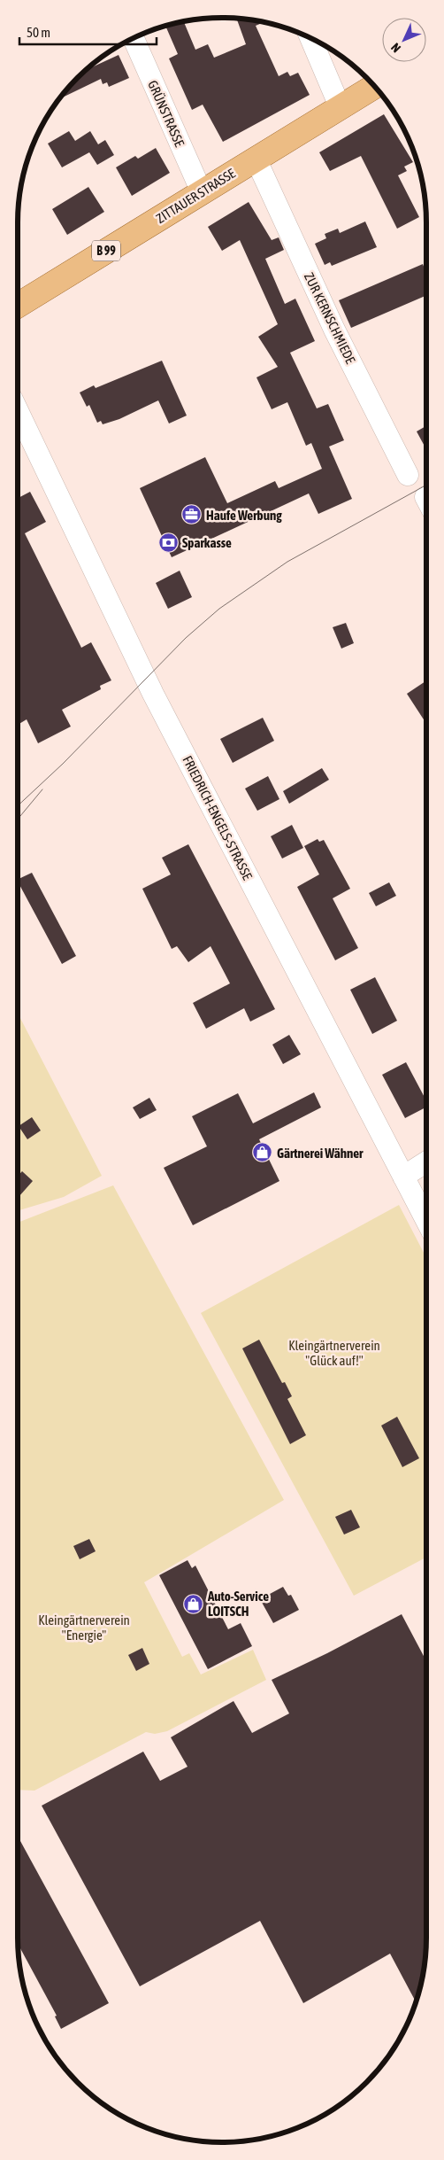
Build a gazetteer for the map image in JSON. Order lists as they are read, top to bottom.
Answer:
{
  "streets": {
    "main road": ["ZITTAUER STRASSE", "B 99"],
    "street": ["GRÜNSTRASSE", "ZUR KERNSCHMIEDE", "FRIEDRICH-ENGELS-STRASSE"]
  },
  "crossings": [
    ["GRÜNSTRASSE", "ZITTAUER STRASSE"],
    ["ZITTAUER STRASSE", "ZUR KERNSCHMIEDE"]
  ],
  "parks": ["Kleingärtnerverein \"Glück auf!\"", "Kleingärtnerverein \"Energie\""],
  "places": {
    "office": ["Haufe Werbung"],
    "bank": ["Sparkasse"],
    "shop": ["Gärtnerei Wähner", "Auto-Service LOITSCH"]
  },
  "scale_bar": "50 m",
  "north": "bottom left"
}
